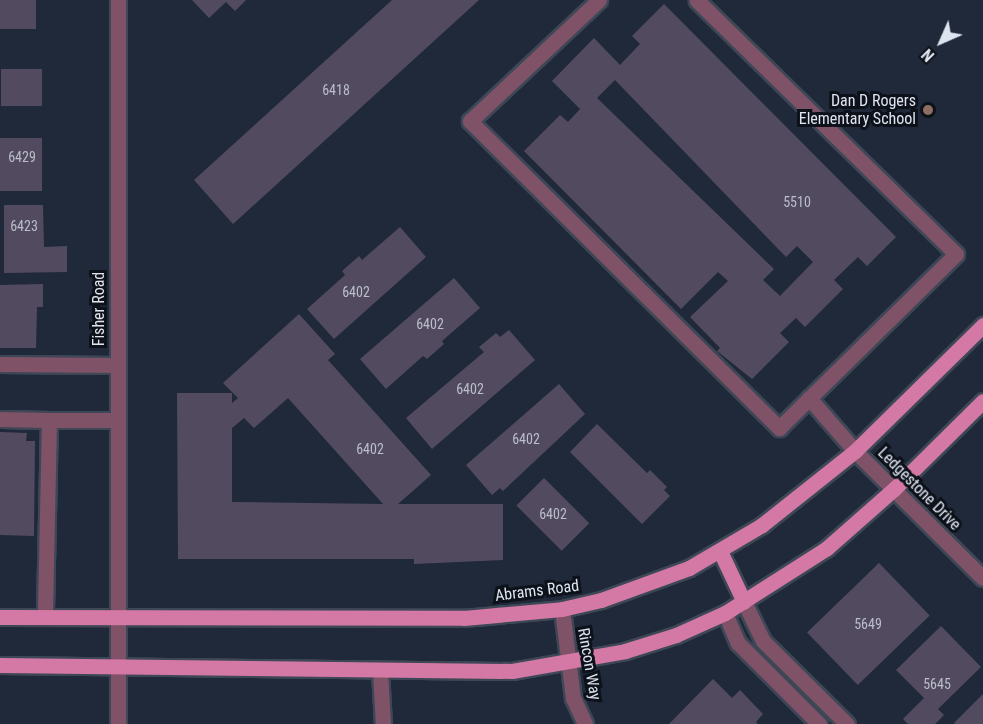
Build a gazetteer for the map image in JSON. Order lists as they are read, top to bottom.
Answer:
{
  "streets": {
    "main road": ["Abrams Road"],
    "street": ["Fisher Road", "Ledgestone Drive", "Rincon Way"]
  },
  "crossings": [
    ["Fisher Road", "Abrams Road"],
    ["Ledgestone Drive", "Abrams Road"],
    ["Abrams Road", "Rincon Way"]
  ],
  "places": ["Dan D Rogers Elementary School"],
  "house_numbers": [
    "6418",
    "6429",
    "5510",
    "6423",
    "6402",
    "6402",
    "6402",
    "6402",
    "6402",
    "6402",
    "5649",
    "5645"
  ],
  "north": "bottom left"
}
